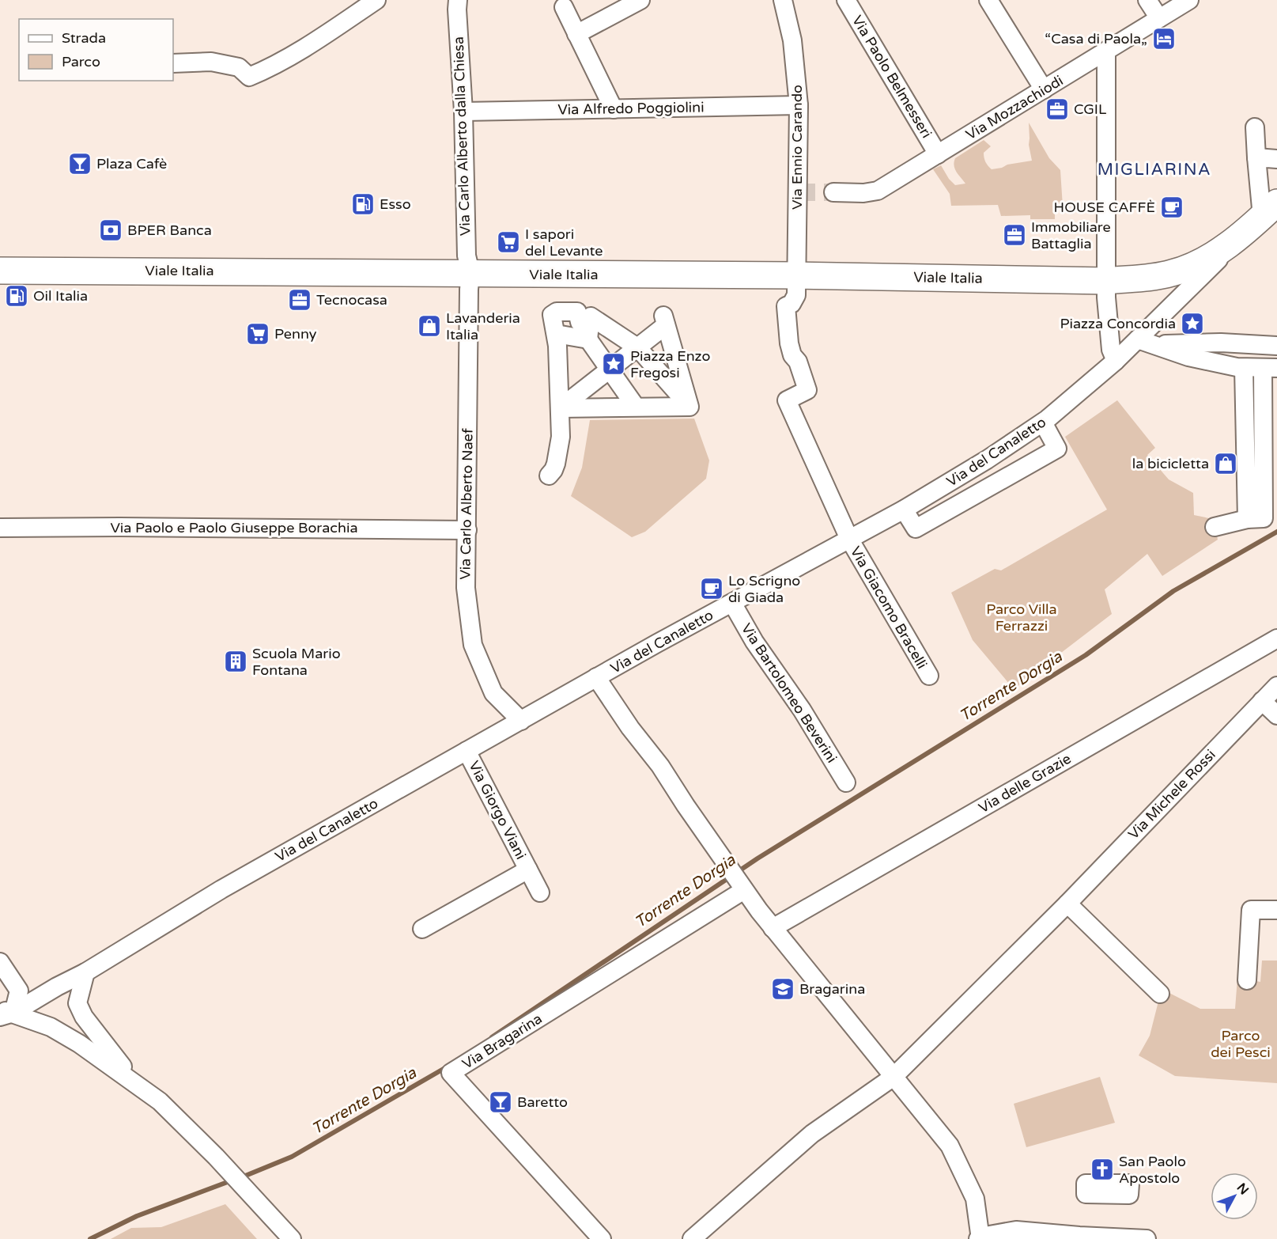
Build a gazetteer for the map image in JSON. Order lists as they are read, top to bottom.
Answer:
{
  "streets": {
    "main road": ["Viale Italia"],
    "street": [
      "Via Paolo Belmesseri",
      "Via Mozzachiodi",
      "Via Alfredo Poggiolini",
      "Via Carlo Alberto dalla Chiesa",
      "Via Ennio Carando",
      "Via del Canaletto",
      "Via Carlo Alberto Naef",
      "Via Paolo e Paolo Giuseppe Borachia",
      "Via Giacomo Bracelli",
      "Via Bartolomeo Beverini",
      "Via delle Grazie",
      "Via Michele Rossi",
      "Via Giorgo Viani",
      "Via Bragarina"
    ]
  },
  "crossings": [
    ["Via Paolo Belmesseri", "Via Mozzachiodi"],
    ["Via Alfredo Poggiolini", "Via Carlo Alberto dalla Chiesa"],
    ["Via Alfredo Poggiolini", "Via Ennio Carando"],
    ["Via Carlo Alberto dalla Chiesa", "Viale Italia"],
    ["Via Carlo Alberto dalla Chiesa", "Via Carlo Alberto Naef"],
    ["Via Ennio Carando", "Viale Italia"],
    ["Via Ennio Carando", "Via Giacomo Bracelli"],
    ["Viale Italia", "Via del Canaletto"],
    ["Viale Italia", "Via Carlo Alberto Naef"],
    ["Viale Italia", "Via Giacomo Bracelli"],
    ["Via del Canaletto", "Via Carlo Alberto Naef"],
    ["Via del Canaletto", "Via Giacomo Bracelli"],
    ["Via del Canaletto", "Via Bartolomeo Beverini"],
    ["Via del Canaletto", "Via Giorgo Viani"],
    ["Via Carlo Alberto Naef", "Via Paolo e Paolo Giuseppe Borachia"]
  ],
  "districts": ["MIGLIARINA"],
  "water": ["Torrente Dorgia"],
  "parks": ["Parco Villa Ferrazzi", "Parco dei Pesci"],
  "places": {
    "hotel": ["“Casa di Paola„"],
    "office": ["CGIL", "Immobiliare Battaglia", "Tecnocasa"],
    "bar": ["Plaza Cafè", "Baretto"],
    "fuel station": ["Esso", "Oil Italia"],
    "cafe": ["HOUSE CAFFÈ", "Lo Scrigno di Giada"],
    "bank": ["BPER Banca"],
    "supermarket": ["I sapori del Levante", "Penny"],
    "place": ["Piazza Concordia", "Piazza Enzo Fregosi"],
    "shop": ["Lavanderia Italia", "la bicicletta"],
    "building": ["Scuola Mario Fontana"],
    "school or university": ["Bragarina"],
    "church": ["San Paolo Apostolo"]
  },
  "legend": ["Strada", "Parco"],
  "north": "top right"
}
